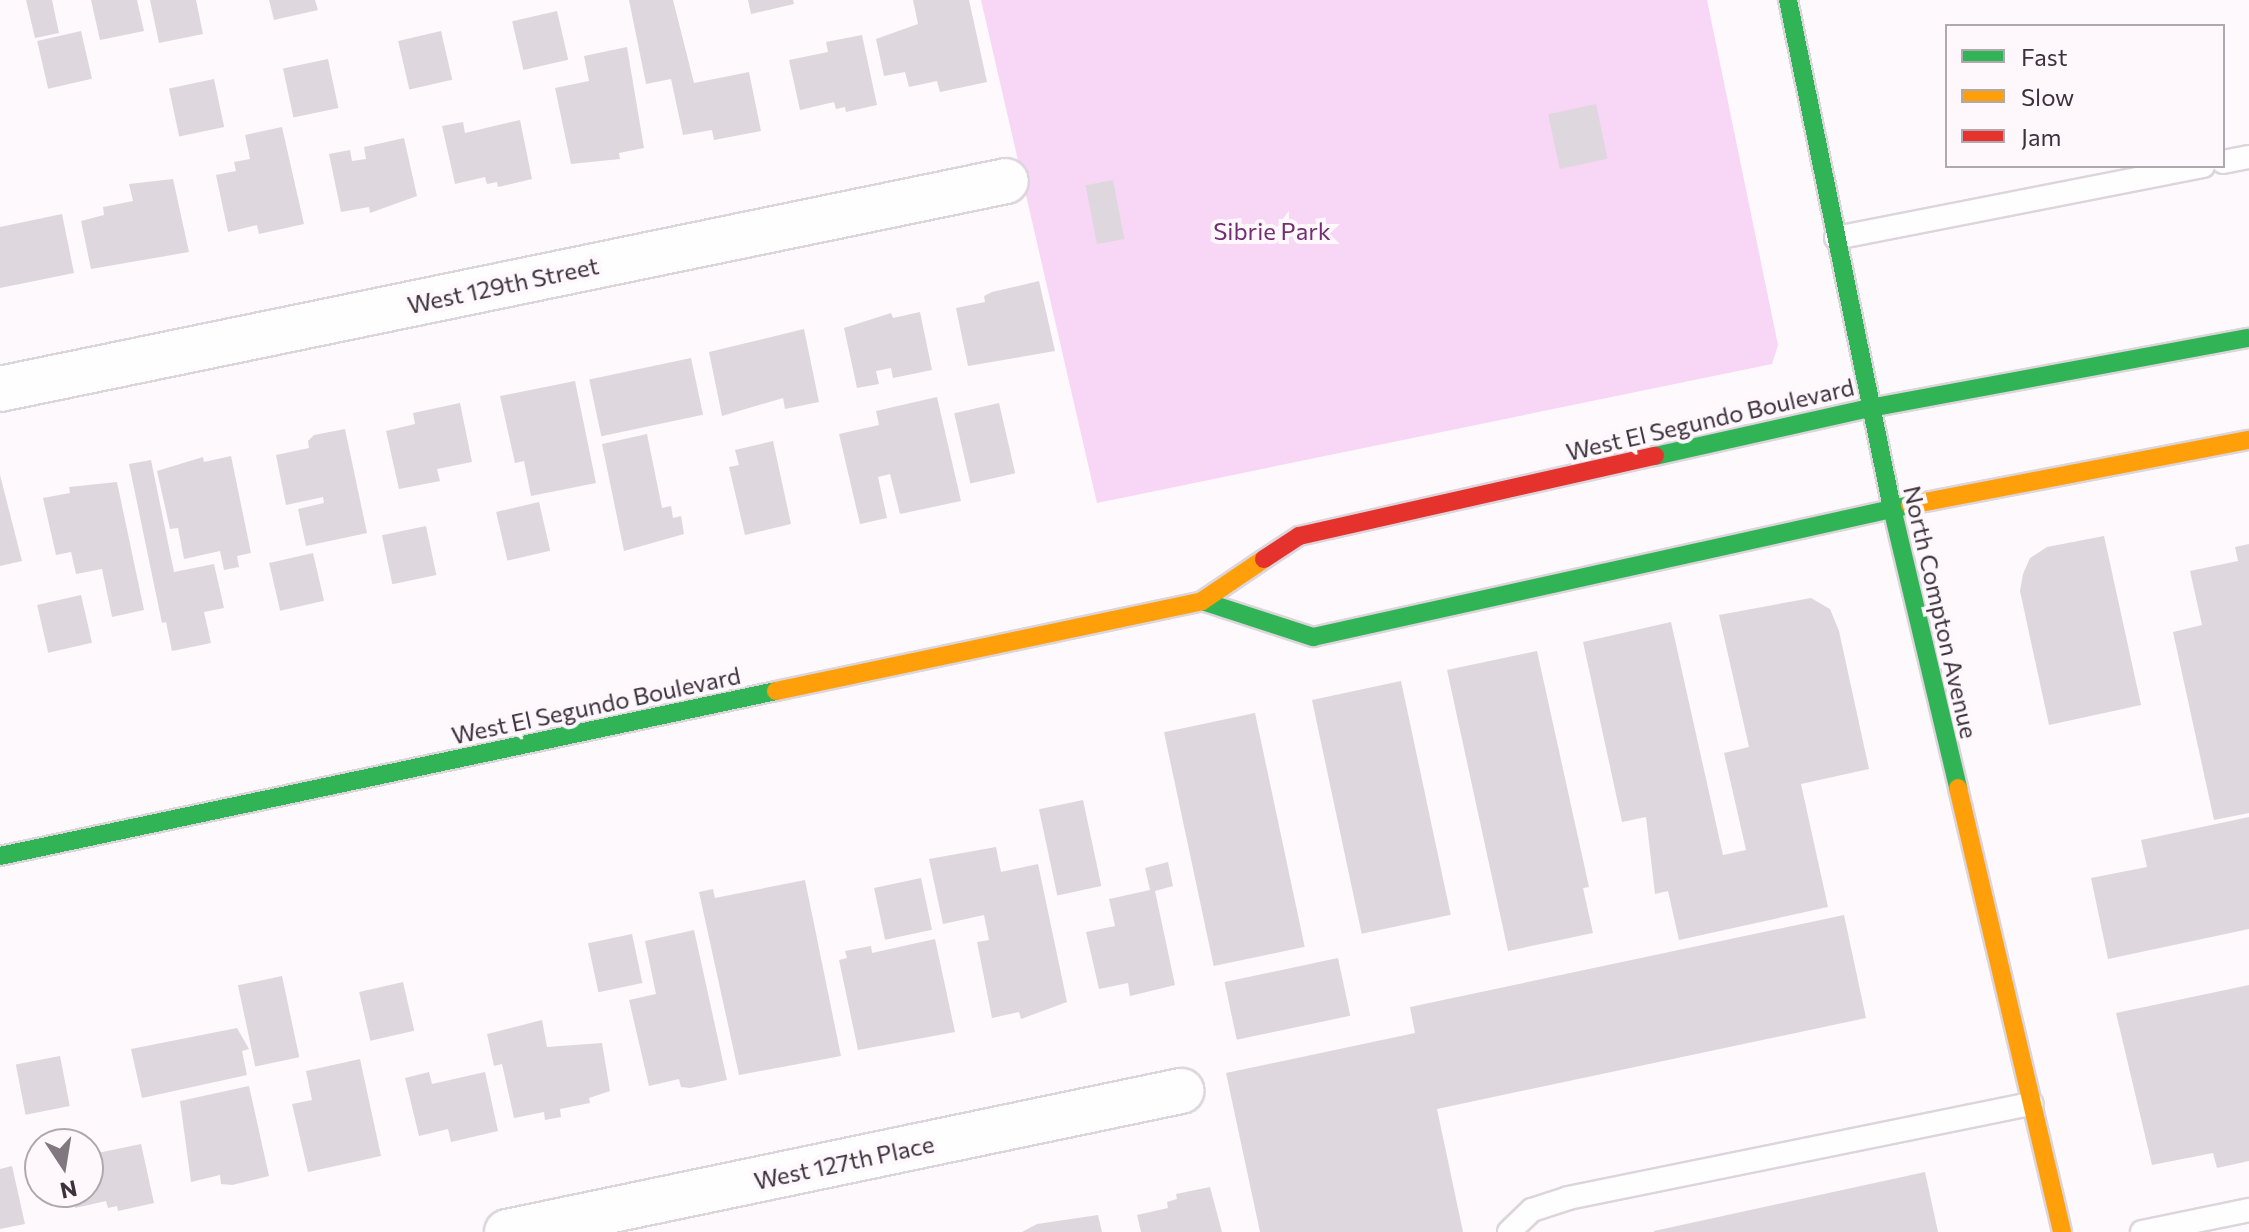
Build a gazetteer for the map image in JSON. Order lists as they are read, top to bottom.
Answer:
{
  "streets": {
    "main road": ["West El Segundo Boulevard", "North Compton Avenue"],
    "street": ["West 129th Street", "West 127th Place"]
  },
  "crossings": [
    ["West El Segundo Boulevard", "North Compton Avenue"]
  ],
  "parks": ["Sibrie Park"],
  "legend": ["Fast", "Slow", "Jam"],
  "north": "bottom"
}
